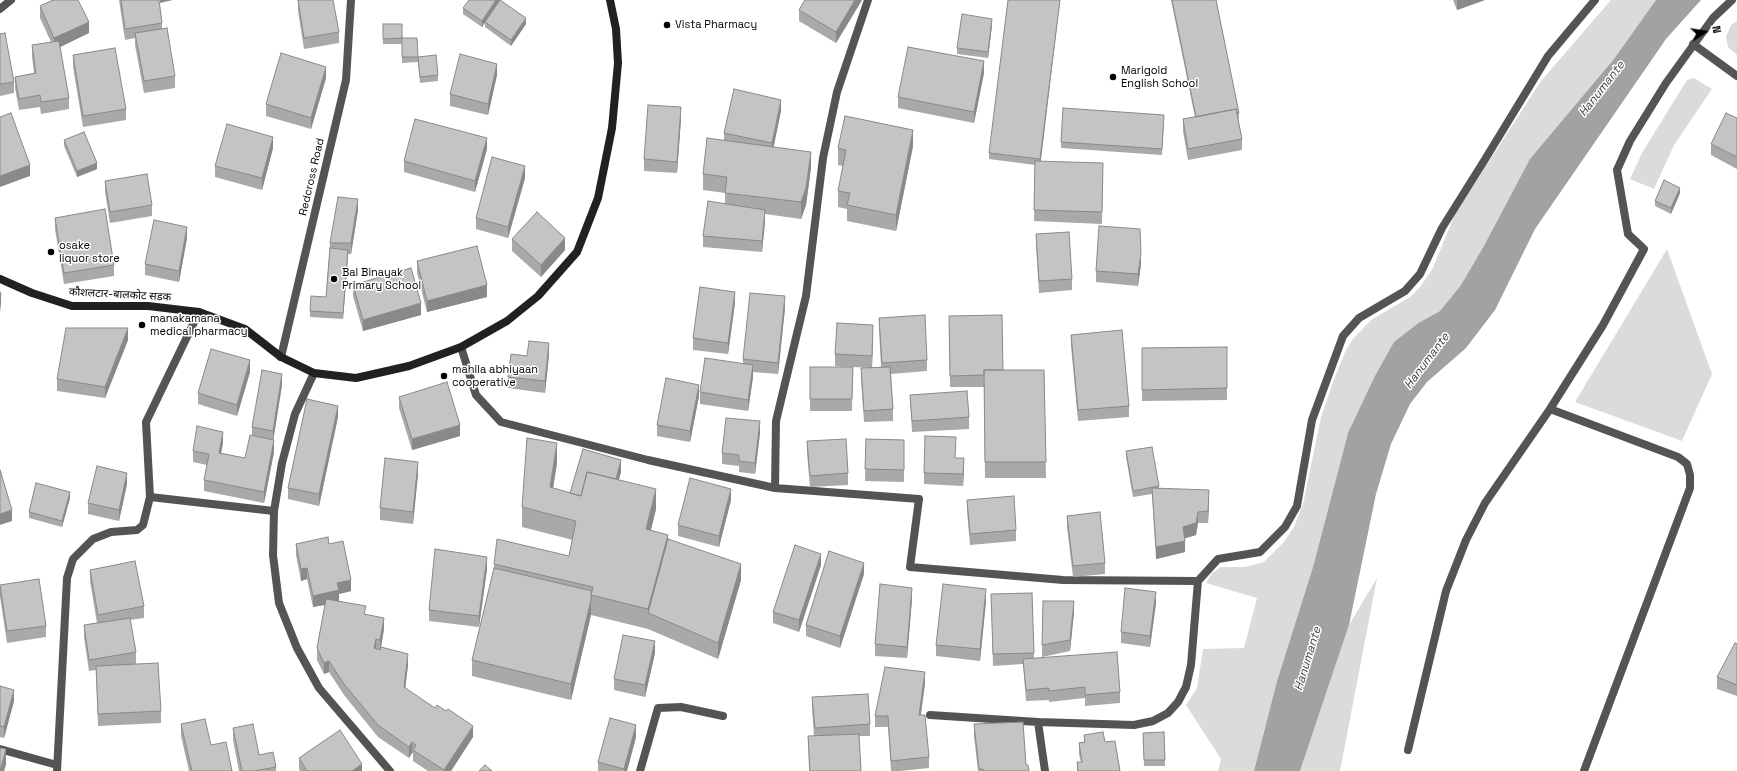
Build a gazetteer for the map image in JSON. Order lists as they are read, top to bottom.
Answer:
{
  "streets": {
    "main road": ["कौशलटार-बालकोट सडक"],
    "street": ["Redcross Road"]
  },
  "crossings": [
    ["Redcross Road", "कौशलटार-बालकोट सडक"]
  ],
  "water": ["Hanumante"],
  "places": [
    "Vista Pharmacy",
    "Marigold English School",
    "osake liquor store",
    "Bal Binayak Primary School",
    "manakamana medical pharmacy",
    "mahila abhiyaan cooperative"
  ],
  "north": "right"
}
